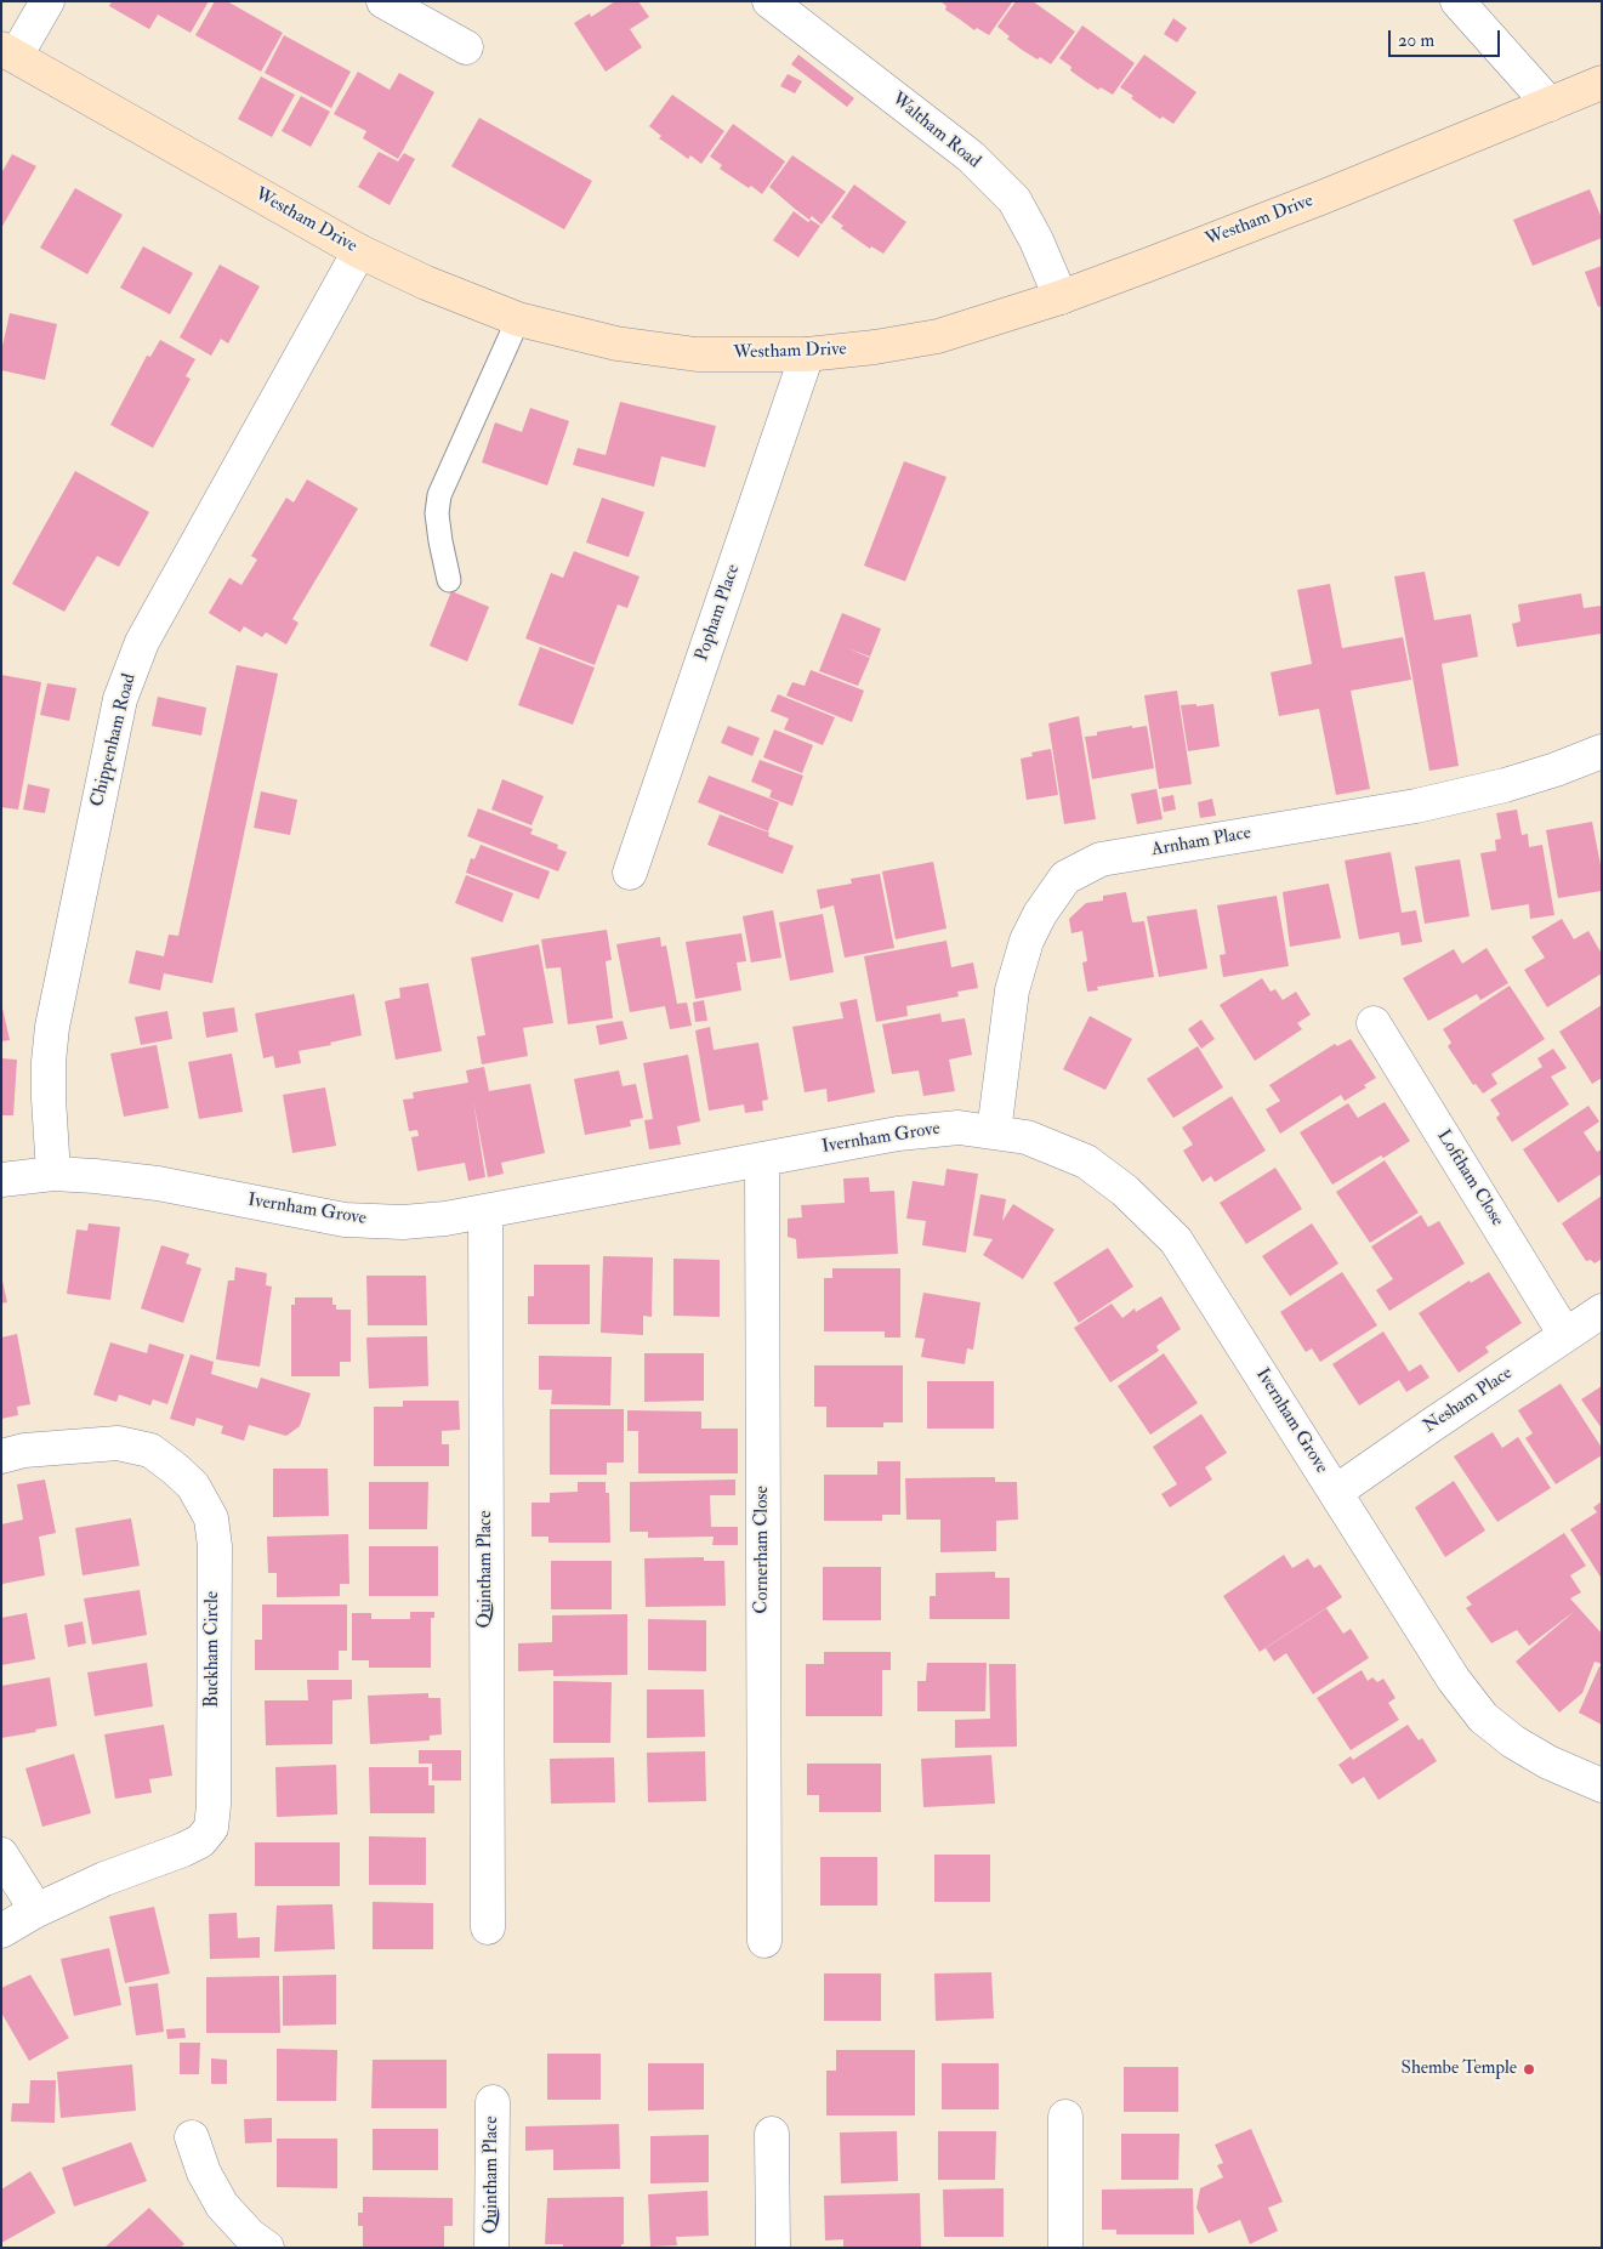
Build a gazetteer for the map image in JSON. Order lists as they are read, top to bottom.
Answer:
{
  "streets": {
    "street": [
      "Waltham Road",
      "Westham Drive",
      "Popham Place",
      "Chippenham Road",
      "Arnham Place",
      "Ivernham Grove",
      "Loftham Close",
      "Nesham Place",
      "Cornerham Close",
      "Quintham Place",
      "Buckham Circle"
    ]
  },
  "crossings": [
    ["Waltham Road", "Westham Drive"],
    ["Westham Drive", "Popham Place"],
    ["Westham Drive", "Chippenham Road"],
    ["Chippenham Road", "Ivernham Grove"],
    ["Arnham Place", "Ivernham Grove"],
    ["Ivernham Grove", "Nesham Place"],
    ["Ivernham Grove", "Cornerham Close"],
    ["Ivernham Grove", "Quintham Place"],
    ["Loftham Close", "Nesham Place"]
  ],
  "places": ["Shembe Temple"],
  "scale_bar": "20 m"
}
